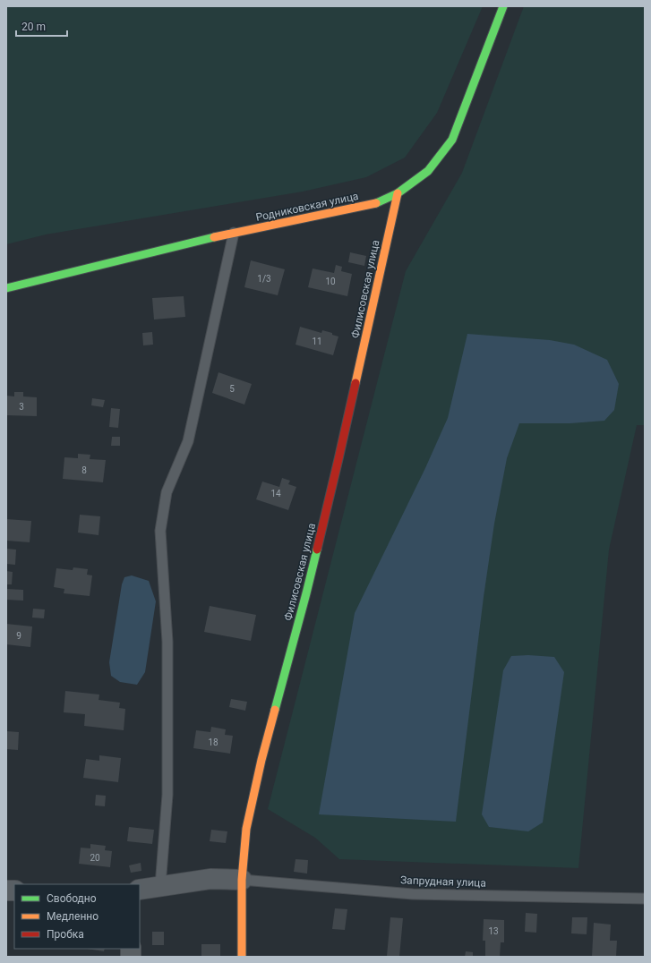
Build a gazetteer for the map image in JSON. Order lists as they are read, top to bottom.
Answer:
{
  "streets": {
    "street": ["Родниковская улица", "Филисовская улица"],
    "lane": ["Запрудная улица"]
  },
  "crossings": [
    ["Родниковская улица", "Филисовская улица"],
    ["Филисовская улица", "Запрудная улица"]
  ],
  "house_numbers": [
    "1/3",
    "10",
    "11",
    "5",
    "3",
    "8",
    "14",
    "9",
    "18",
    "20",
    "13"
  ],
  "legend": ["Свободно", "Медленно", "Пробка"],
  "scale_bar": "20 m"
}
